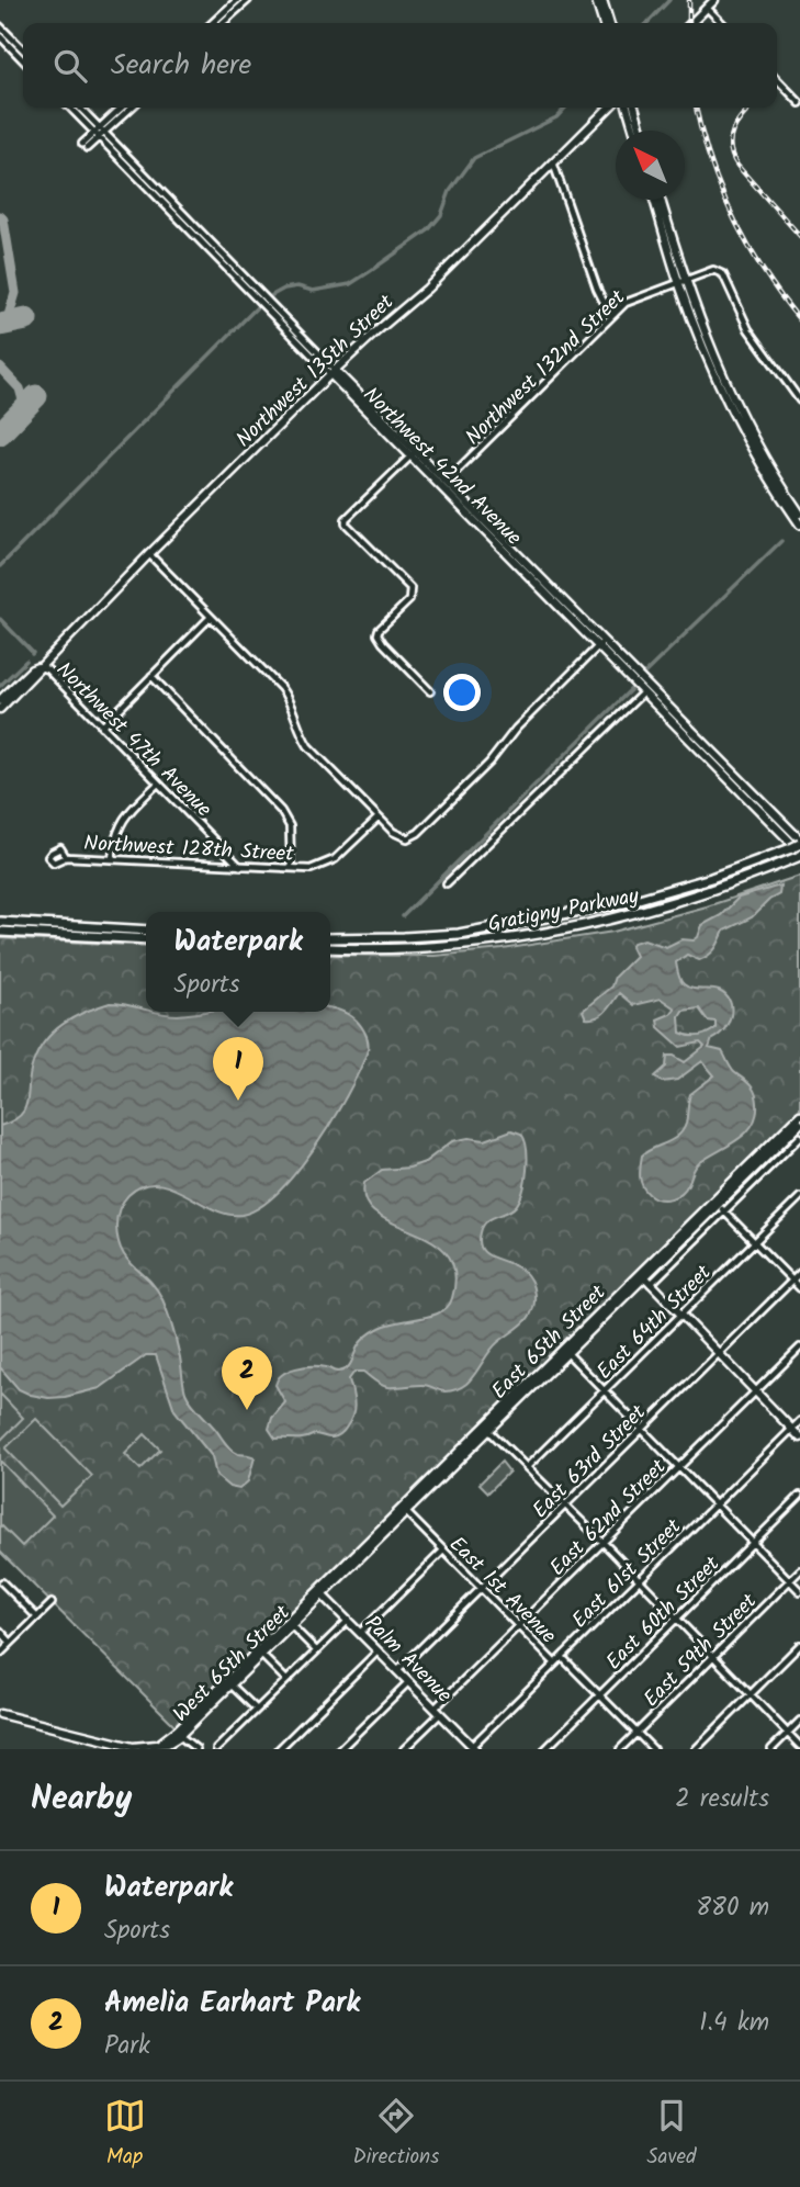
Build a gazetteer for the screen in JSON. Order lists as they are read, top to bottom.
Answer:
{
  "streets": {
    "highway": ["Gratigny Parkway"],
    "main road": [
      "Northwest 135th Street",
      "Northwest 42nd Avenue",
      "East 65th Street",
      "Palm Avenue",
      "West 65th Street"
    ],
    "street": [
      "Northwest 132nd Street",
      "Northwest 47th Avenue",
      "Northwest 128th Street",
      "East 64th Street",
      "East 63rd Street",
      "East 62nd Street",
      "East 61st Street",
      "East 1st Avenue",
      "East 60th Street",
      "East 59th Street"
    ]
  },
  "crossings": [
    ["Northwest 132nd Street", "Northwest 42nd Avenue"],
    ["Northwest 135th Street", "Northwest 42nd Avenue"],
    ["Northwest 135th Street", "Northwest 47th Avenue"],
    ["Northwest 42nd Avenue", "Gratigny Parkway"],
    ["Northwest 47th Avenue", "Northwest 128th Street"],
    ["East 65th Street", "East 1st Avenue"],
    ["East 65th Street", "Palm Avenue"],
    ["East 65th Street", "West 65th Street"],
    ["East 63rd Street", "East 1st Avenue"],
    ["East 63rd Street", "Palm Avenue"],
    ["East 62nd Street", "East 1st Avenue"],
    ["East 62nd Street", "Palm Avenue"],
    ["East 61st Street", "East 1st Avenue"],
    ["East 61st Street", "Palm Avenue"],
    ["East 1st Avenue", "East 60th Street"],
    ["East 1st Avenue", "East 59th Street"],
    ["Palm Avenue", "West 65th Street"]
  ],
  "north": "top left",
  "page": {
    "search": "Search here",
    "popup": ["Waterpark", "Sports"],
    "pins": ["1", "2"],
    "heading": ["Nearby", "2 results"],
    "list": [
      {
        "mark": "1",
        "name": "Waterpark",
        "note": "Sports",
        "value": "880 m"
      },
      {
        "mark": "2",
        "name": "Amelia Earhart Park",
        "note": "Park",
        "value": "1.4 km"
      }
    ],
    "nav": ["Map", "Directions", "Saved"]
  }
}
